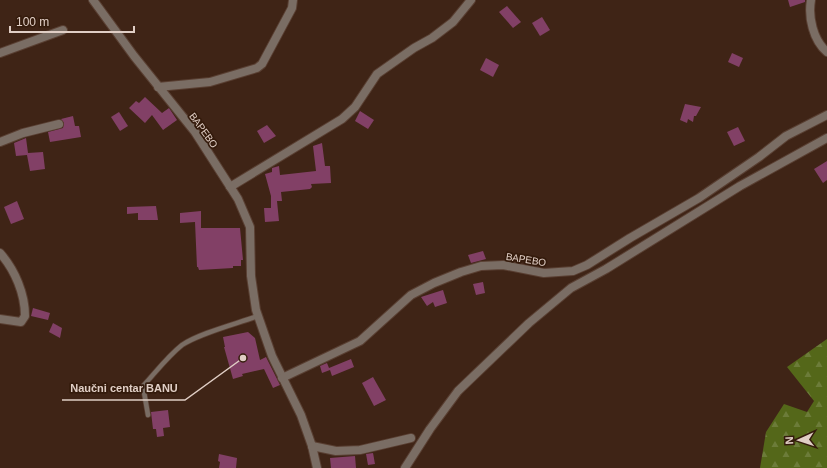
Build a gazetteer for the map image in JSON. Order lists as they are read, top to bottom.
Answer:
{
  "streets": {
    "street": ["ВАРЕВО"]
  },
  "places": ["Naučni centar BANU"],
  "scale_bar": "100 m",
  "north": "left"
}
